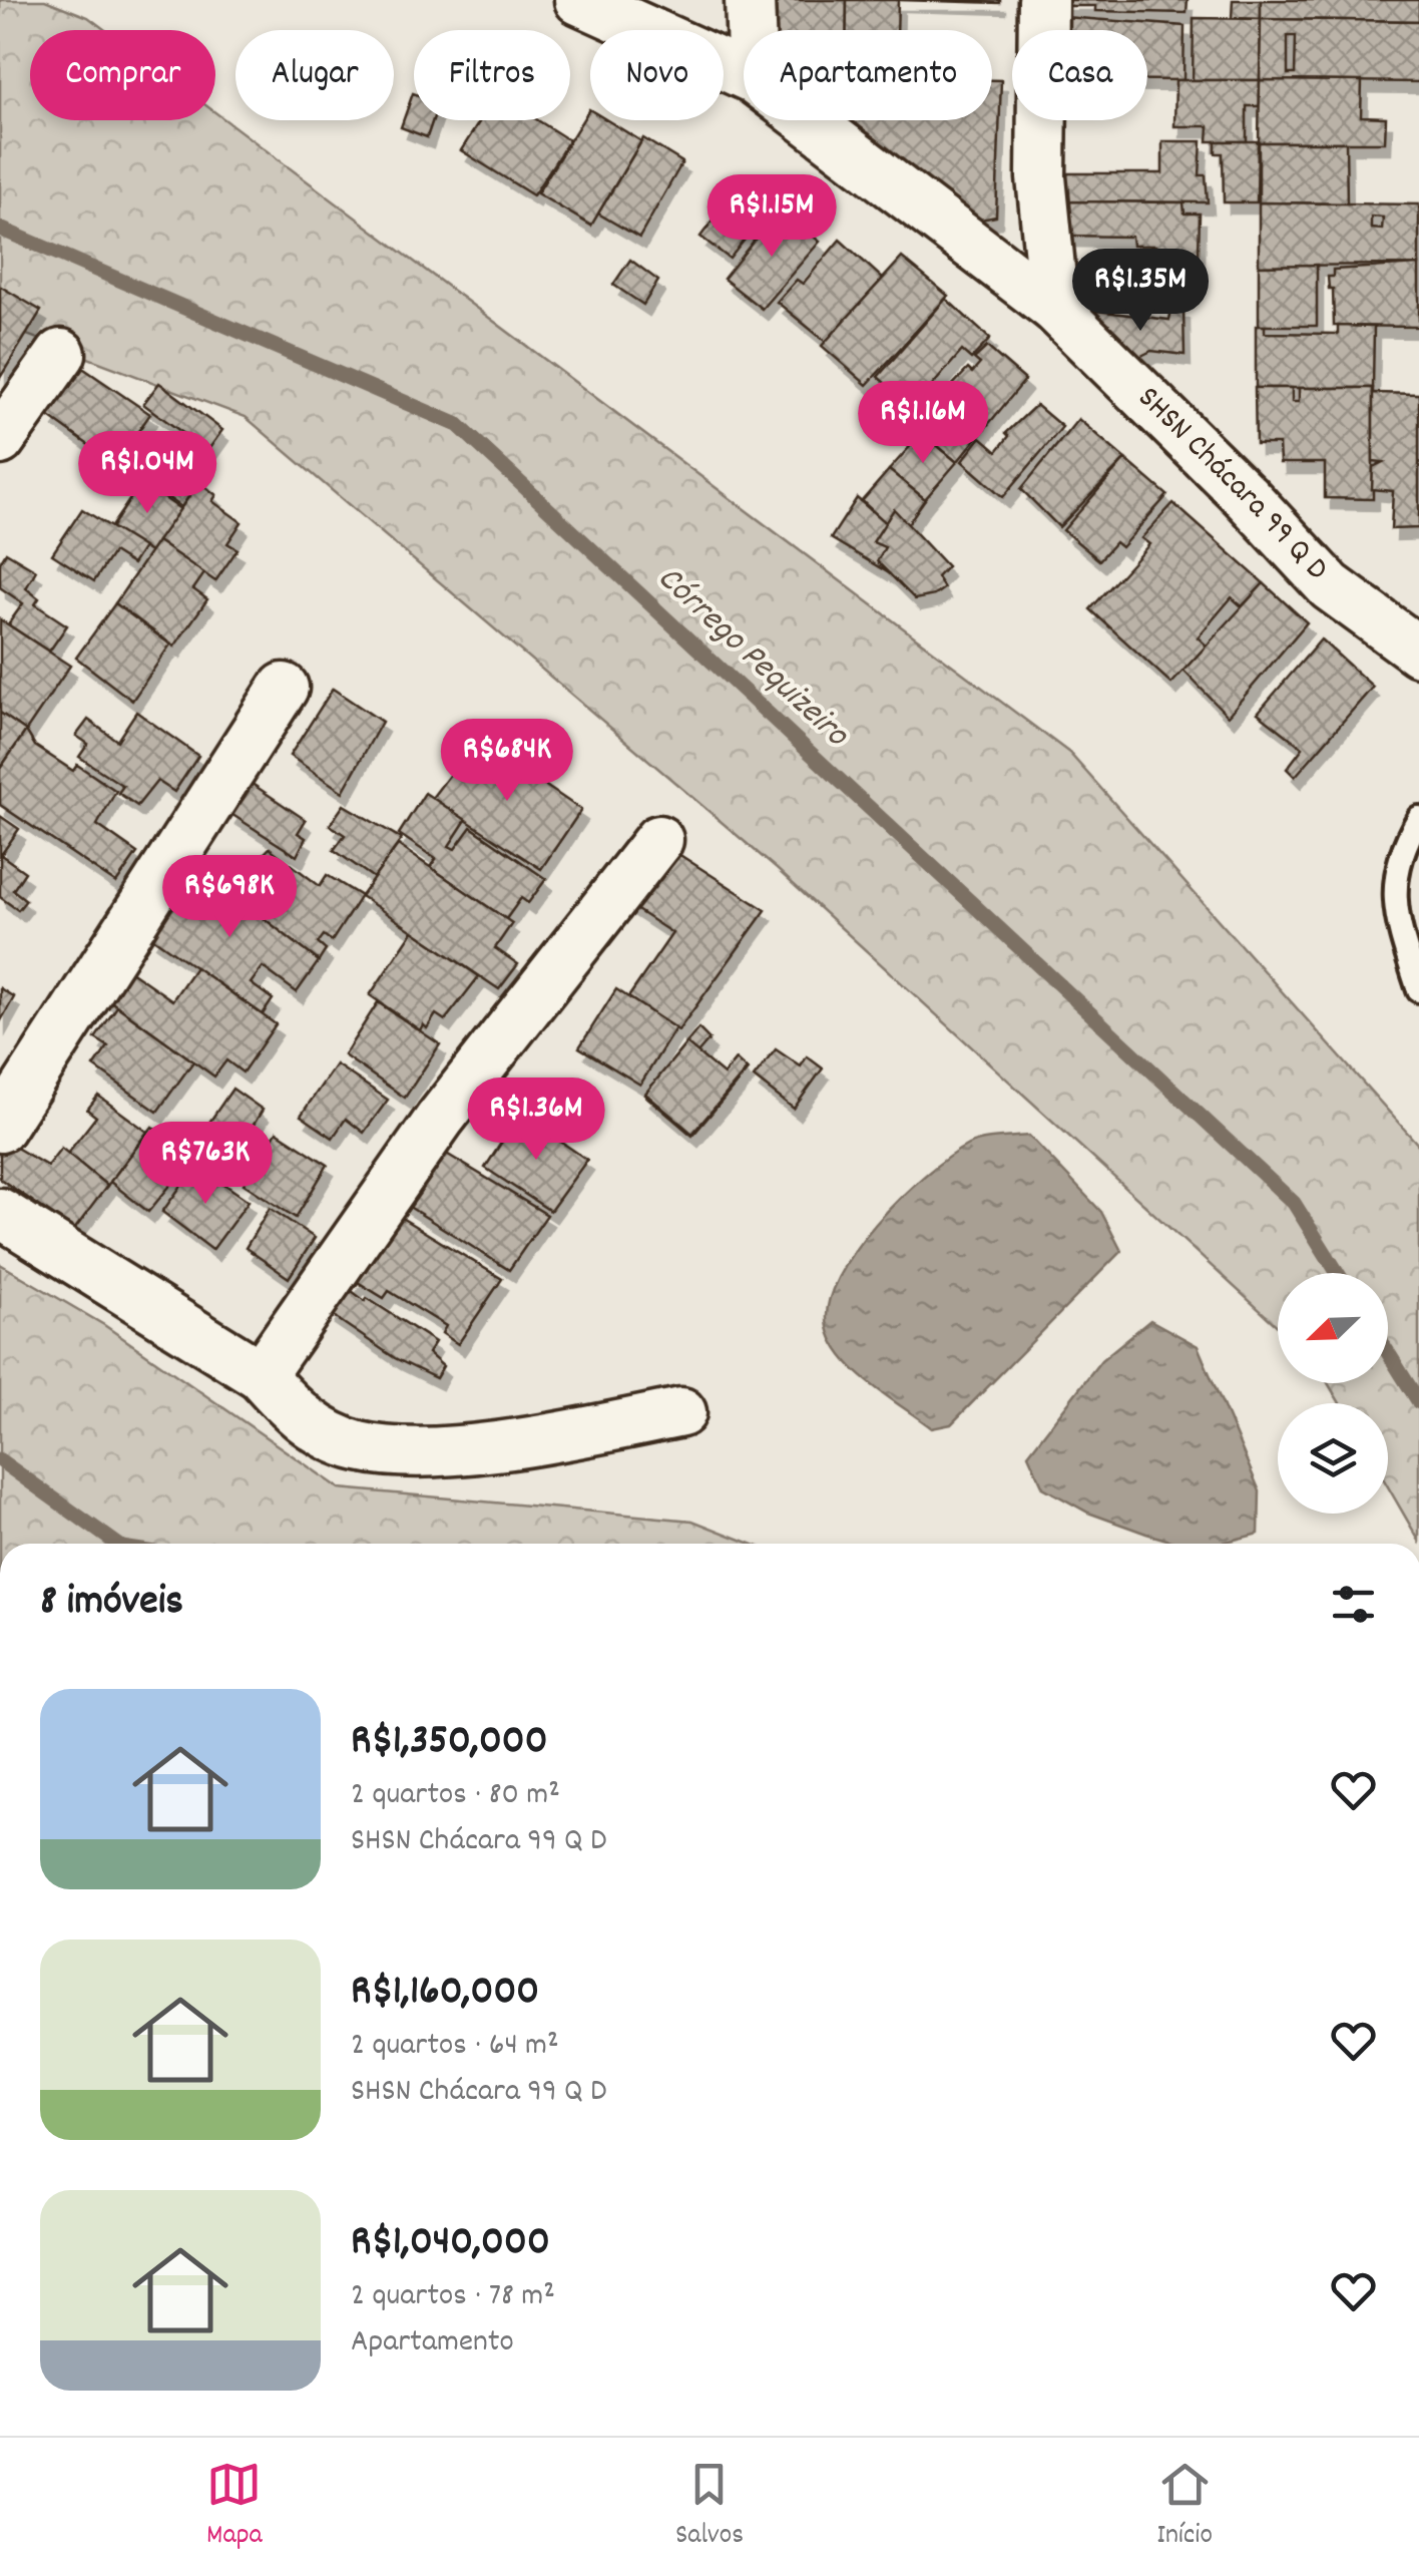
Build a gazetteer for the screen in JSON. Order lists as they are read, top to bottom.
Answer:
{
  "streets": {
    "street": ["SHSN Chácara 99 Q D"]
  },
  "water": ["Córrego Pequizeiro"],
  "north": "bottom left",
  "page": {
    "chip": [
      "Comprar",
      "Alugar",
      "Filtros",
      "Novo",
      "Apartamento",
      "Casa"
    ],
    "price": [
      "R$1.15M",
      "R$1.35M",
      "R$1.16M",
      "R$1.04M",
      "R$684K",
      "R$698K",
      "R$1.36M",
      "R$763K"
    ],
    "heading": "8 imóveis",
    "list": [
      {
        "name": "R$1,350,000",
        "note": "2 quartos · 80 m² · SHSN Chácara 99 Q D"
      },
      {
        "name": "R$1,160,000",
        "note": "2 quartos · 64 m² · SHSN Chácara 99 Q D"
      },
      {
        "name": "R$1,040,000",
        "note": "2 quartos · 78 m² · Apartamento"
      }
    ],
    "tabs": ["Mapa", "Salvos", "Início"]
  }
}
